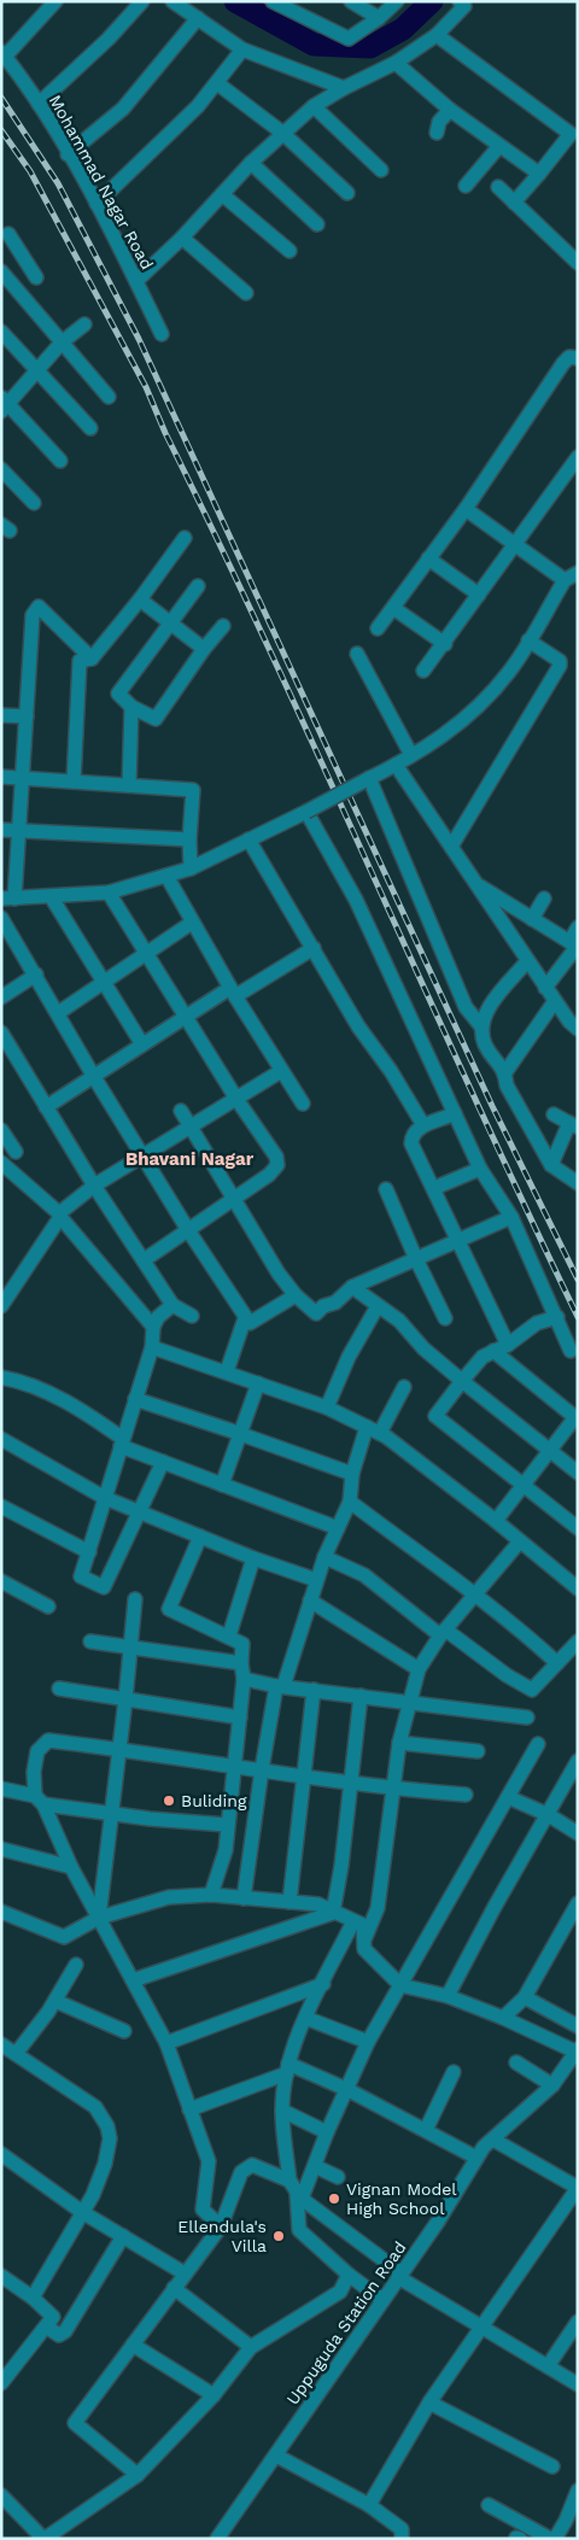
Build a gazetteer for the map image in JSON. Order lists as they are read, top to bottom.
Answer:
{
  "streets": {
    "street": ["Mohammad Nagar Road", "Uppuguda Station Road"]
  },
  "districts": ["Bhavani Nagar"],
  "places": ["Buliding", "Vignan Model High School", "Ellendula's Villa"]
}
